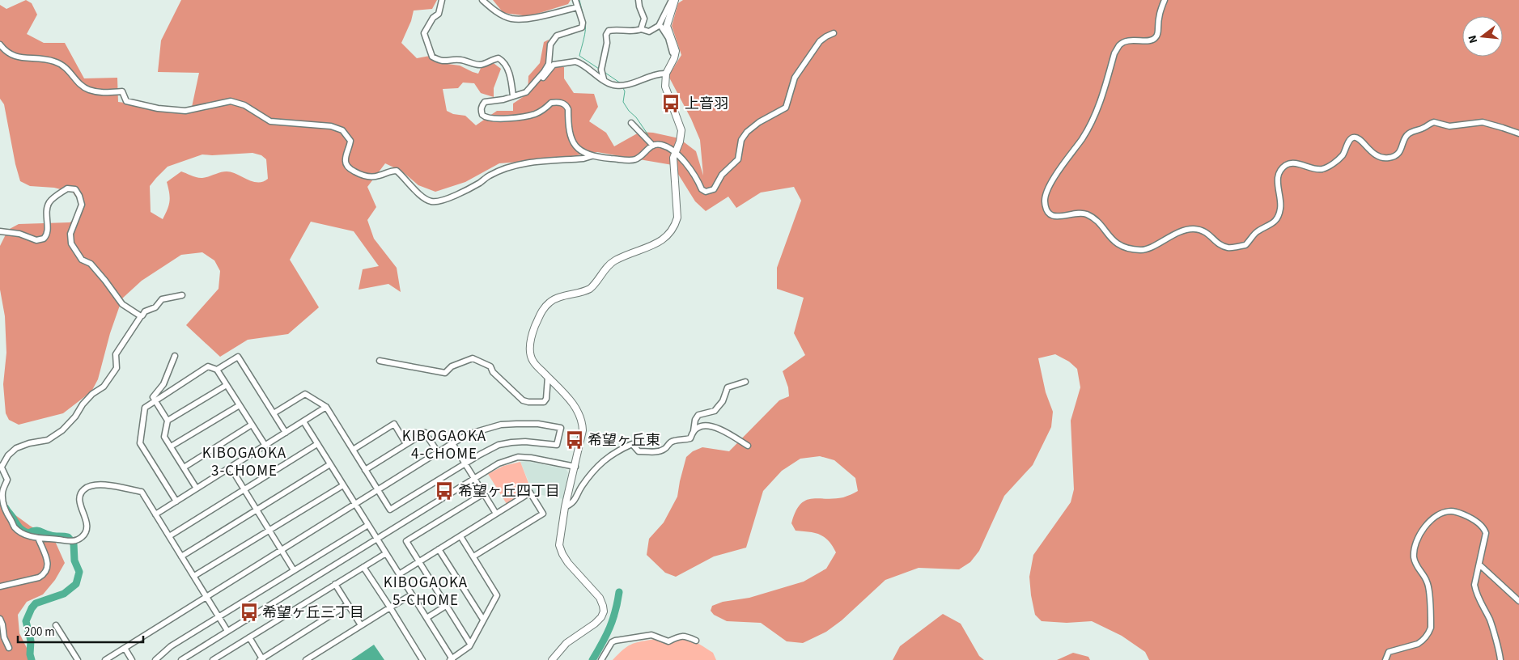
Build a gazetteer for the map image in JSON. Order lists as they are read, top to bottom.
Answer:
{
  "districts": ["KIBOGAOKA 4-CHOME", "KIBOGAOKA 3-CHOME", "KIBOGAOKA 5-CHOME"],
  "places": {
    "bus stop": [
      "上音羽",
      "希望ヶ丘東",
      "希望ヶ丘四丁目",
      "希望ヶ丘三丁目"
    ]
  },
  "scale_bar": "200 m",
  "north": "left"
}
